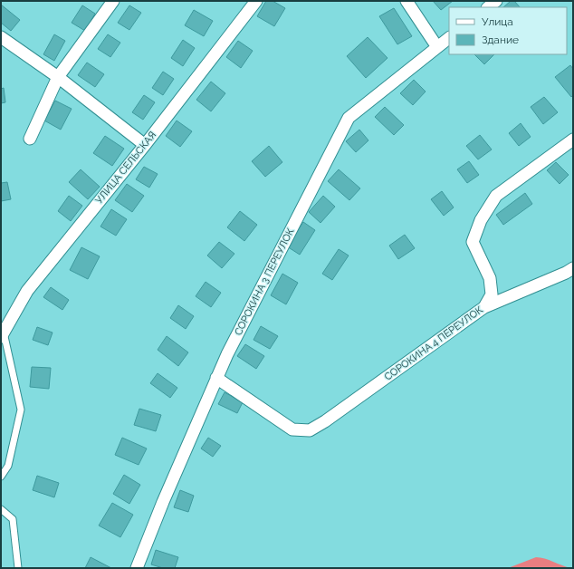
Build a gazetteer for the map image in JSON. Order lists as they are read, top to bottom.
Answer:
{
  "streets": {
    "street": ["УЛИЦА СЕЛЬСКАЯ", "СОРОКИНА 3 ПЕРЕУЛОК", "СОРОКИНА 4 ПЕРЕУЛОК"]
  },
  "crossings": [
    ["СОРОКИНА 3 ПЕРЕУЛОК", "СОРОКИНА 4 ПЕРЕУЛОК"]
  ],
  "legend": ["Улица", "Здание"]
}
